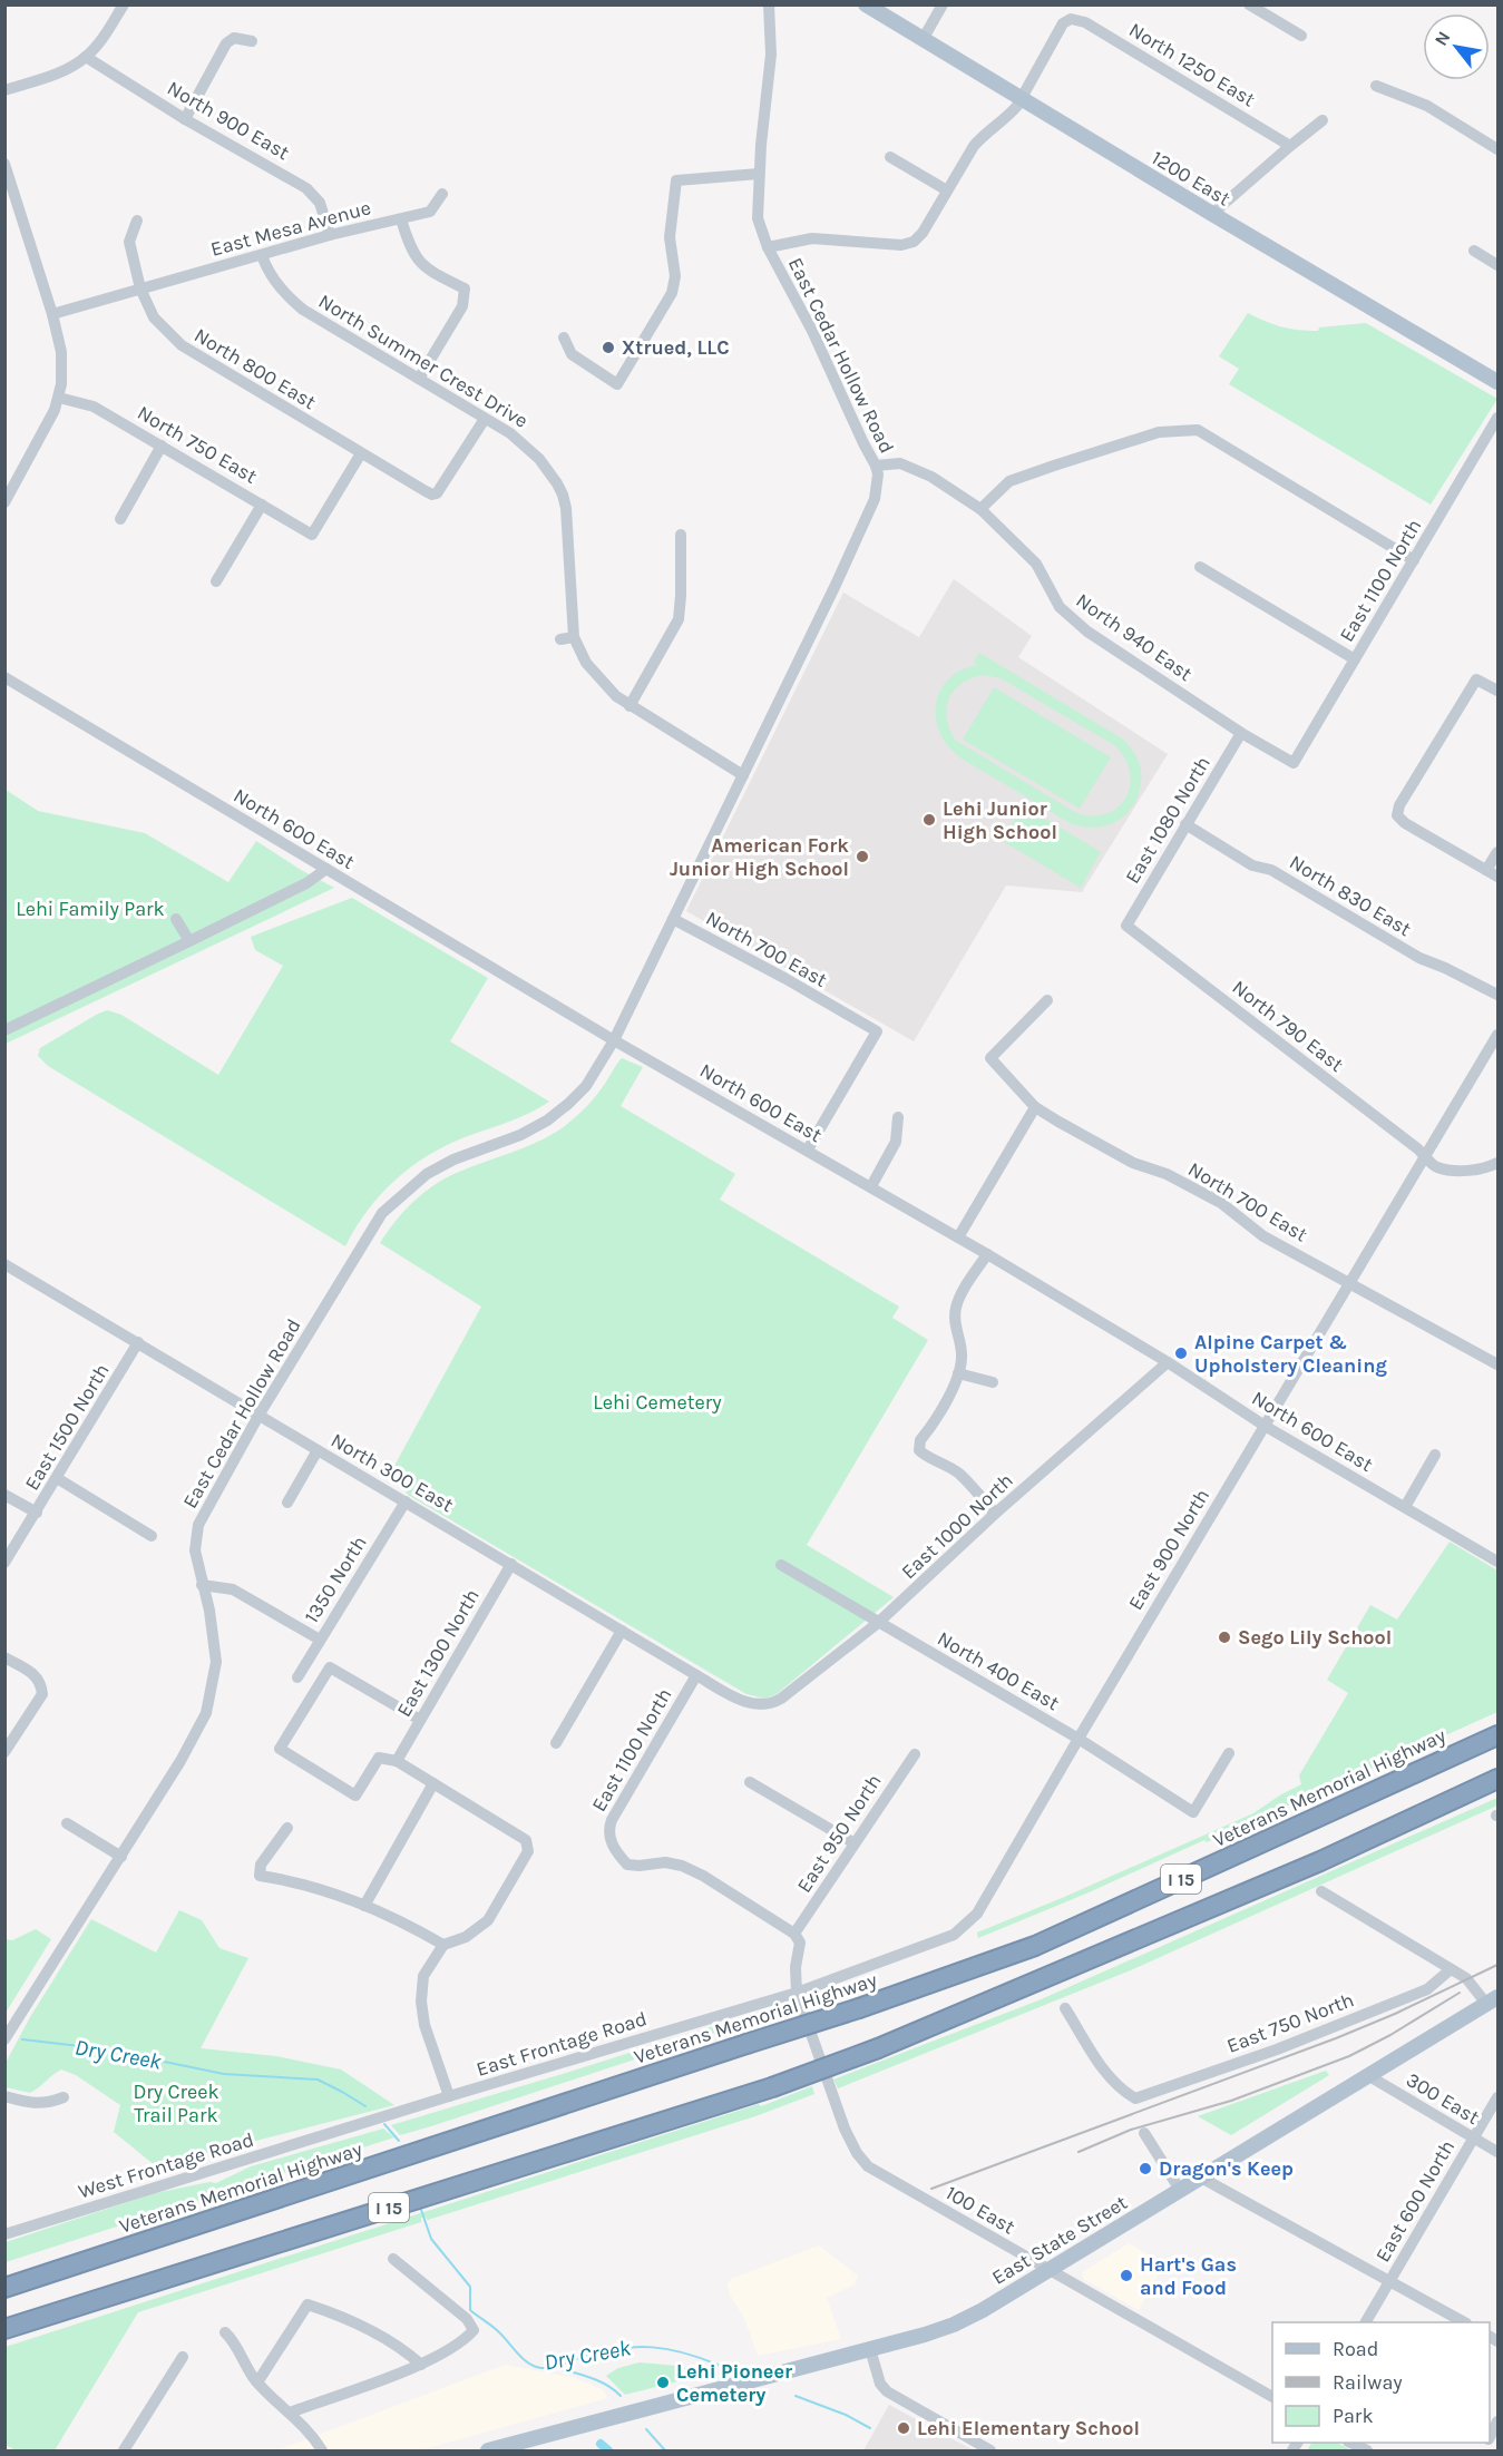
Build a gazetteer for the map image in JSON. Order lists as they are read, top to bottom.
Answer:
{
  "streets": {
    "highway": ["Veterans Memorial Highway", "I 15"],
    "main road": ["1200 East", "East State Street"],
    "street": [
      "North 1250 East",
      "North 900 East",
      "East Mesa Avenue",
      "East Cedar Hollow Road",
      "North Summer Crest Drive",
      "North 800 East",
      "North 750 East",
      "East 1100 North",
      "North 940 East",
      "East 1080 North",
      "North 600 East",
      "North 830 East",
      "North 700 East",
      "North 790 East",
      "East 1500 North",
      "North 300 East",
      "East 1000 North",
      "East 900 North",
      "1350 North",
      "East 1300 North",
      "North 400 East",
      "East 950 North",
      "East 750 North",
      "East Frontage Road",
      "300 East",
      "West Frontage Road",
      "East 600 North",
      "100 East"
    ]
  },
  "crossings": [
    ["North 1250 East", "1200 East"],
    ["North 900 East", "East Mesa Avenue"],
    ["East Mesa Avenue", "North Summer Crest Drive"],
    ["East Mesa Avenue", "North 800 East"],
    ["East Cedar Hollow Road", "North Summer Crest Drive"],
    ["East Cedar Hollow Road", "North 940 East"],
    ["East Cedar Hollow Road", "North 600 East"],
    ["East Cedar Hollow Road", "North 700 East"],
    ["East Cedar Hollow Road", "North 300 East"],
    ["North Summer Crest Drive", "North 800 East"],
    ["North 800 East", "North 750 East"],
    ["East 1100 North", "North 940 East"],
    ["East 1100 North", "North 300 East"],
    ["East 1100 North", "East 950 North"],
    ["East 1100 North", "100 East"],
    ["North 940 East", "East 1080 North"],
    ["East 1080 North", "North 830 East"],
    ["East 1080 North", "North 790 East"],
    ["North 600 East", "North 700 East"],
    ["North 600 East", "East 1000 North"],
    ["North 600 East", "East 900 North"],
    ["North 700 East", "East 900 North"],
    ["North 790 East", "East 900 North"],
    ["East 1500 North", "North 300 East"],
    ["North 300 East", "East 1000 North"],
    ["North 300 East", "1350 North"],
    ["North 300 East", "East 1300 North"],
    ["East 1000 North", "North 400 East"],
    ["East 900 North", "North 400 East"],
    ["East 900 North", "East Frontage Road"],
    ["East 900 North", "100 East"],
    ["East 950 North", "100 East"],
    ["East Frontage Road", "West Frontage Road"],
    ["East Frontage Road", "100 East"],
    ["300 East", "East 600 North"],
    ["300 East", "East State Street"],
    ["100 East", "East State Street"]
  ],
  "water": ["Dry Creek"],
  "parks": ["Lehi Family Park", "Lehi Cemetery", "Dry Creek Trail Park"],
  "places": [
    "Xtrued, LLC",
    "Lehi Junior High School",
    "American Fork Junior High School",
    "Alpine Carpet & Upholstery Cleaning",
    "Sego Lily School",
    "Dragon's Keep",
    "Hart's Gas and Food",
    "Lehi Pioneer Cemetery",
    "Lehi Elementary School"
  ],
  "legend": ["Road", "Railway", "Park"],
  "north": "top left"
}
